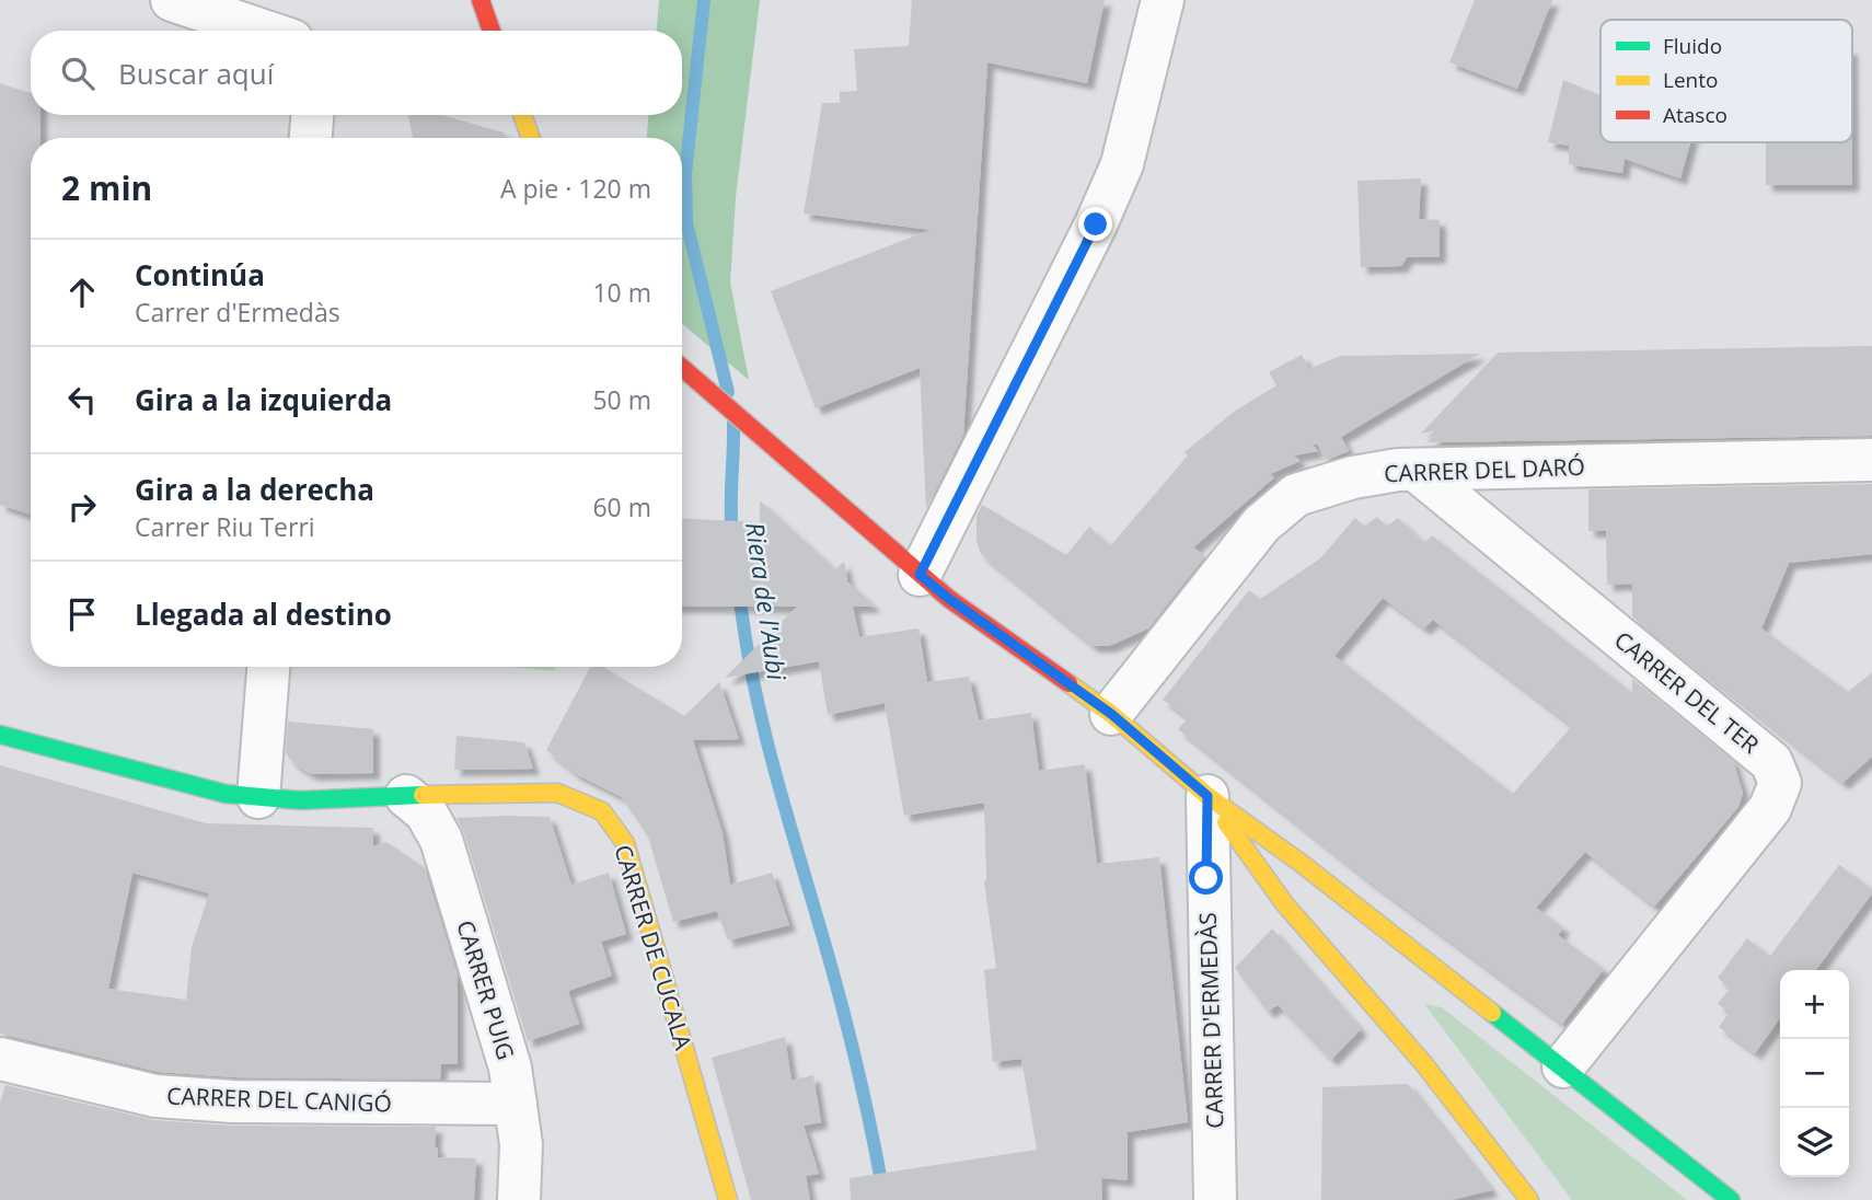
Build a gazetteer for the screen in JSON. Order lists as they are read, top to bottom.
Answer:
{
  "streets": {
    "street": [
      "CARRER DEL DARÓ",
      "CARRER DEL TER",
      "CARRER DE CUCALA",
      "CARRER PUIG",
      "CARRER D'ERMEDÀS",
      "CARRER DEL CANIGÓ"
    ]
  },
  "crossings": [
    ["CARRER DEL DARÓ", "CARRER DEL TER"],
    ["CARRER DE CUCALA", "CARRER PUIG"],
    ["CARRER PUIG", "CARRER DEL CANIGÓ"]
  ],
  "water": ["Riera de l'Aubi"],
  "legend": ["Fluido", "Lento", "Atasco"],
  "page": {
    "search": "Buscar aquí",
    "heading": ["2 min", "A pie · 120 m"],
    "list": [
      ["Continúa", "Carrer d'Ermedàs", "10 m"],
      ["Gira a la izquierda", "50 m"],
      ["Gira a la derecha", "Carrer Riu Terri", "60 m"],
      "Llegada al destino"
    ],
    "map_buttons": ["+", "−"]
  }
}
